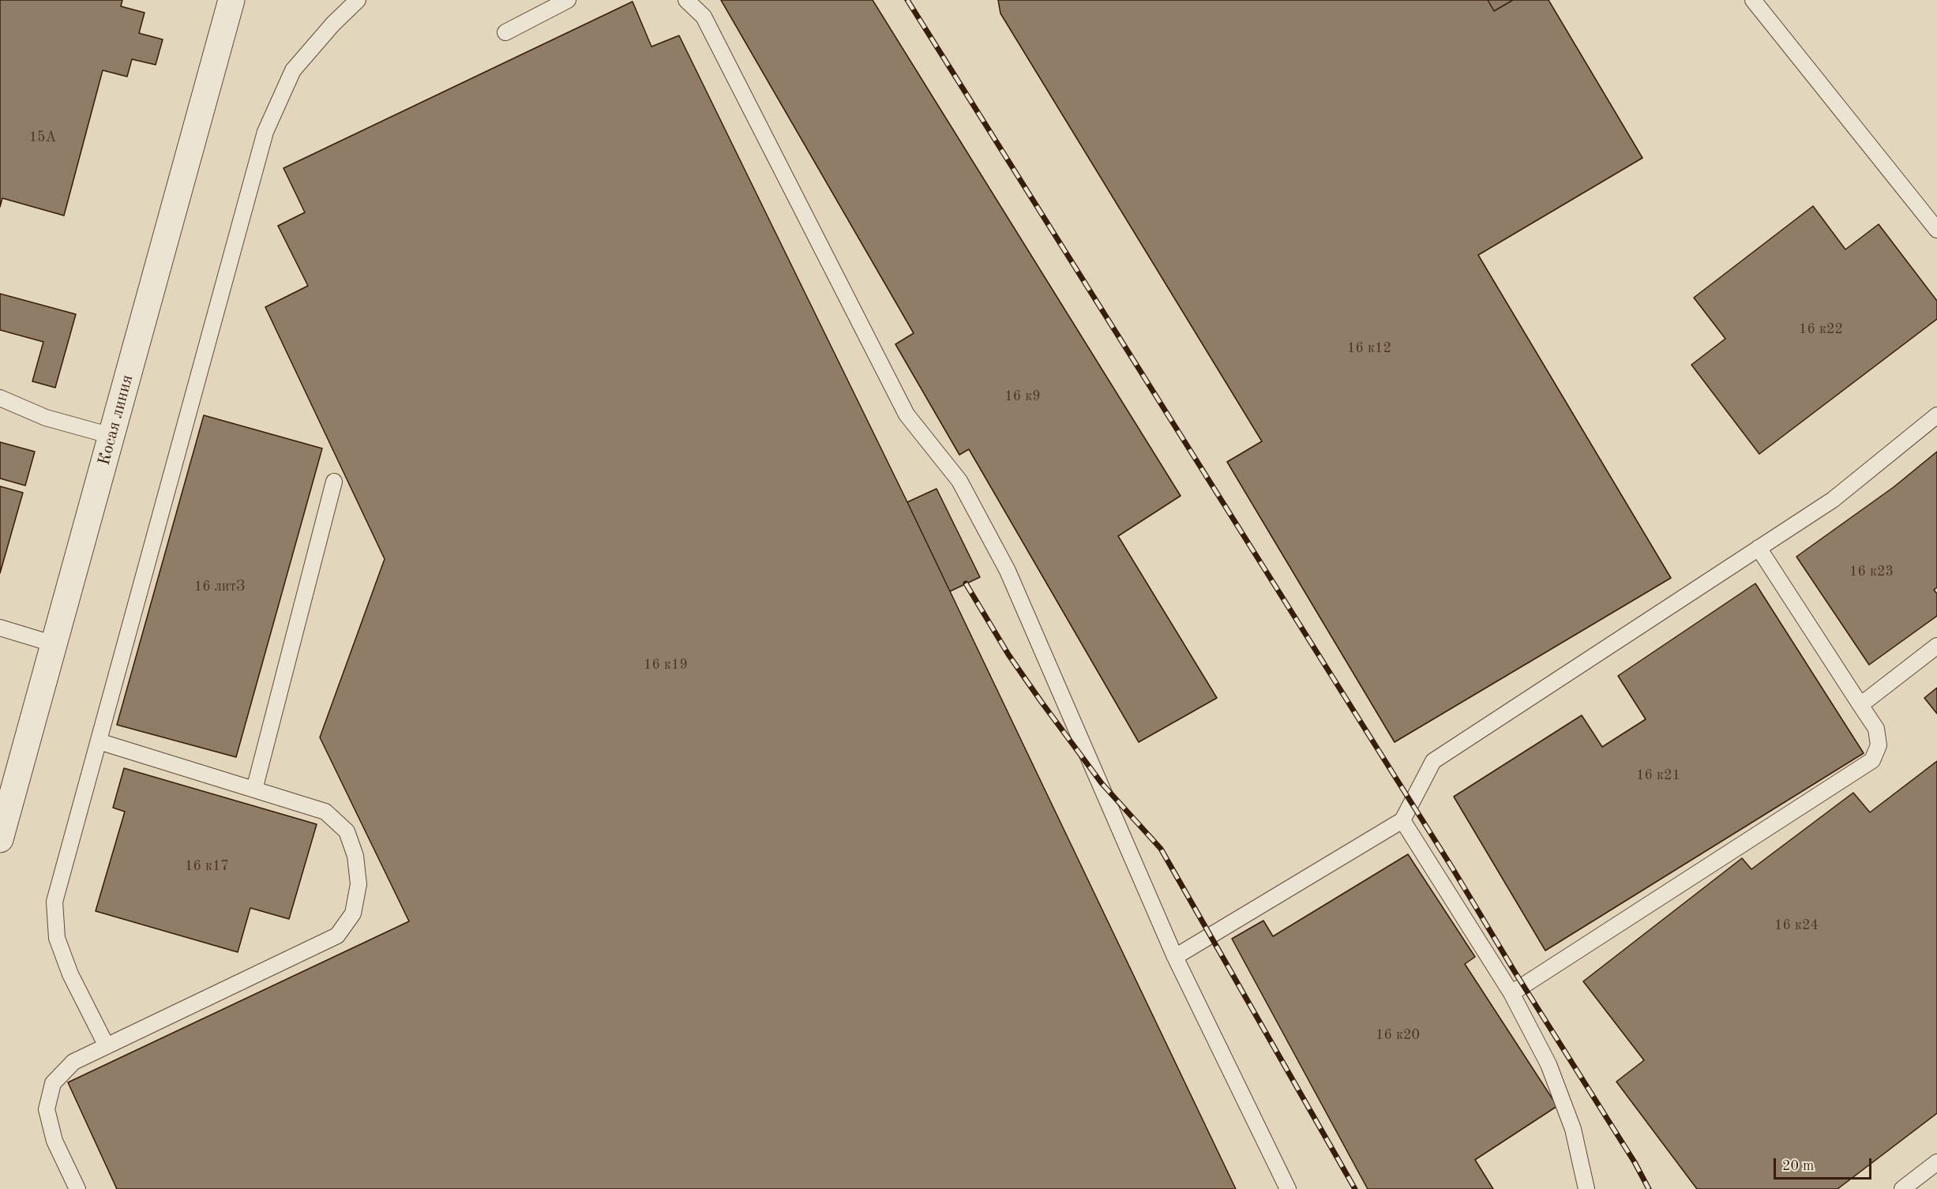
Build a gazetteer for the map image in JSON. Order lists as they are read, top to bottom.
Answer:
{
  "streets": {
    "street": ["Косая линия"]
  },
  "house_numbers": [
    "15А",
    "16 к22",
    "16 к12",
    "16 к9",
    "16 к23",
    "16 литЗ",
    "16 к19",
    "16 к21",
    "16 к17",
    "16 к24",
    "16 к20"
  ],
  "scale_bar": "20 m"
}
